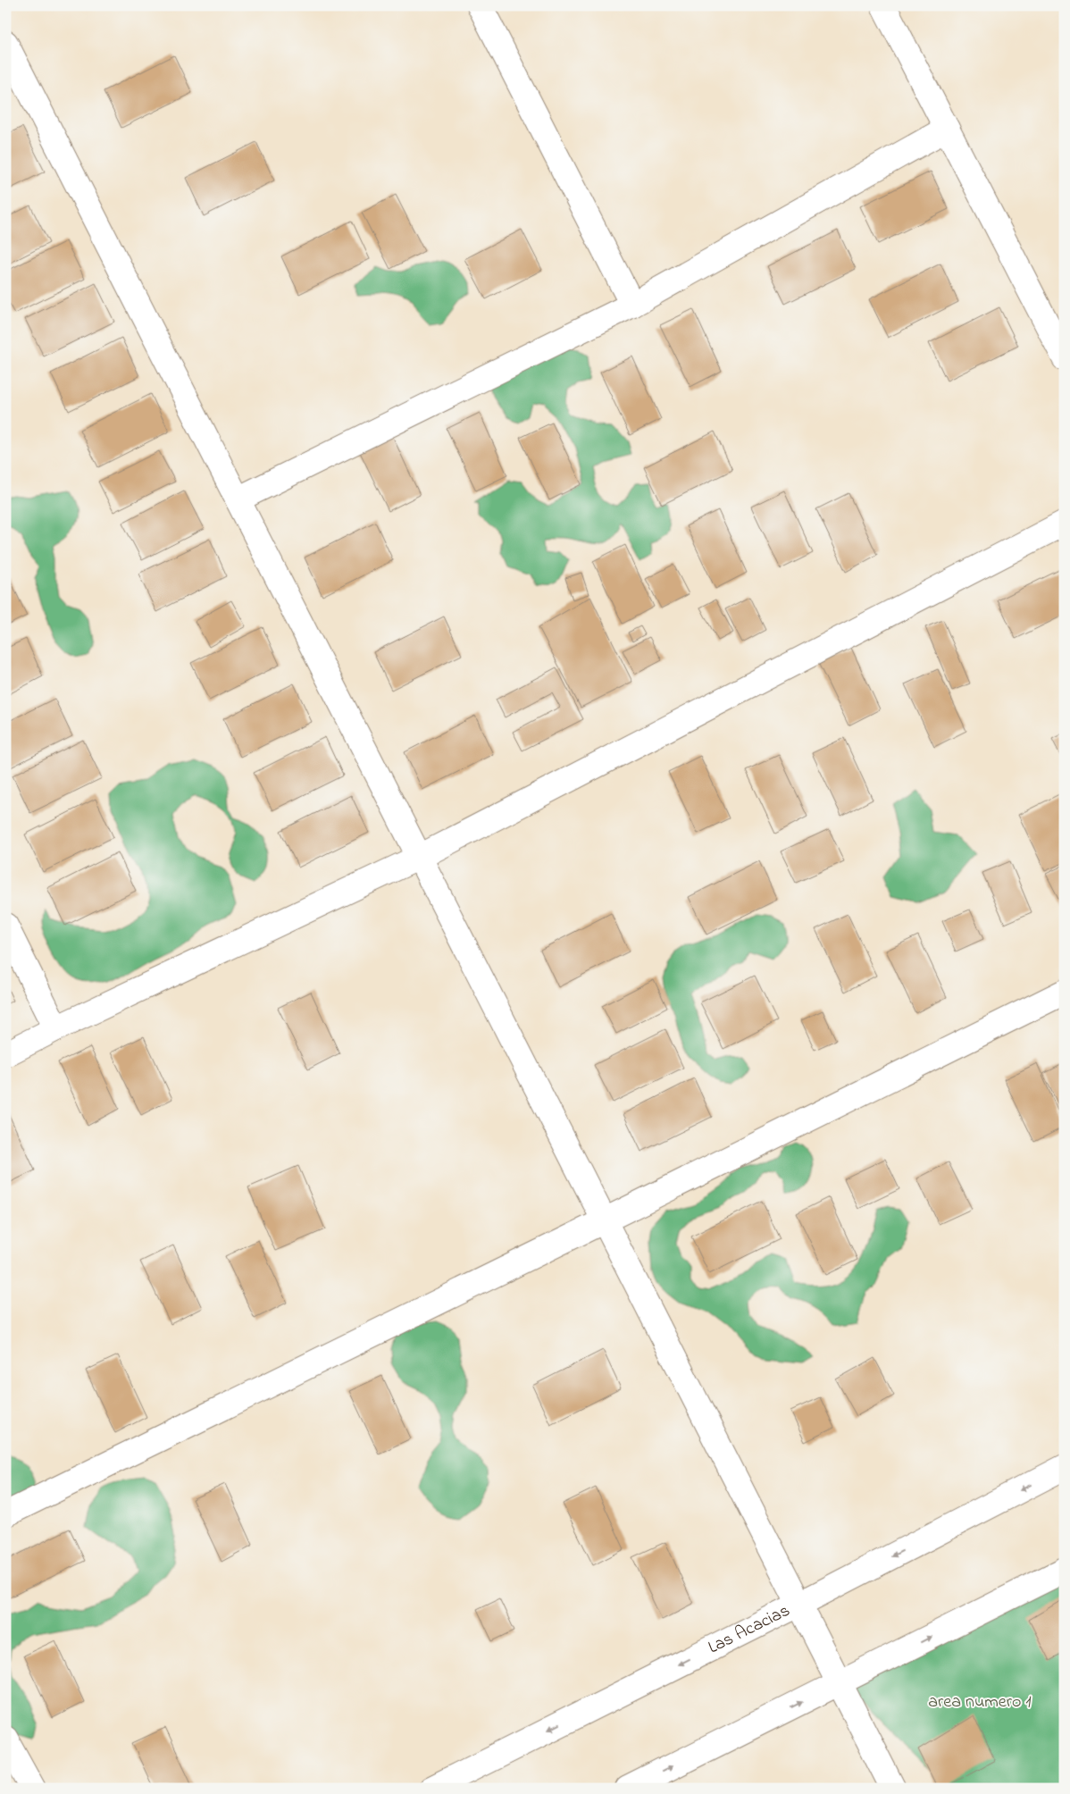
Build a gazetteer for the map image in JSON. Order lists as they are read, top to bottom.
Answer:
{
  "streets": {
    "street": ["Las Acacias"]
  },
  "parks": ["area numero 1"]
}
